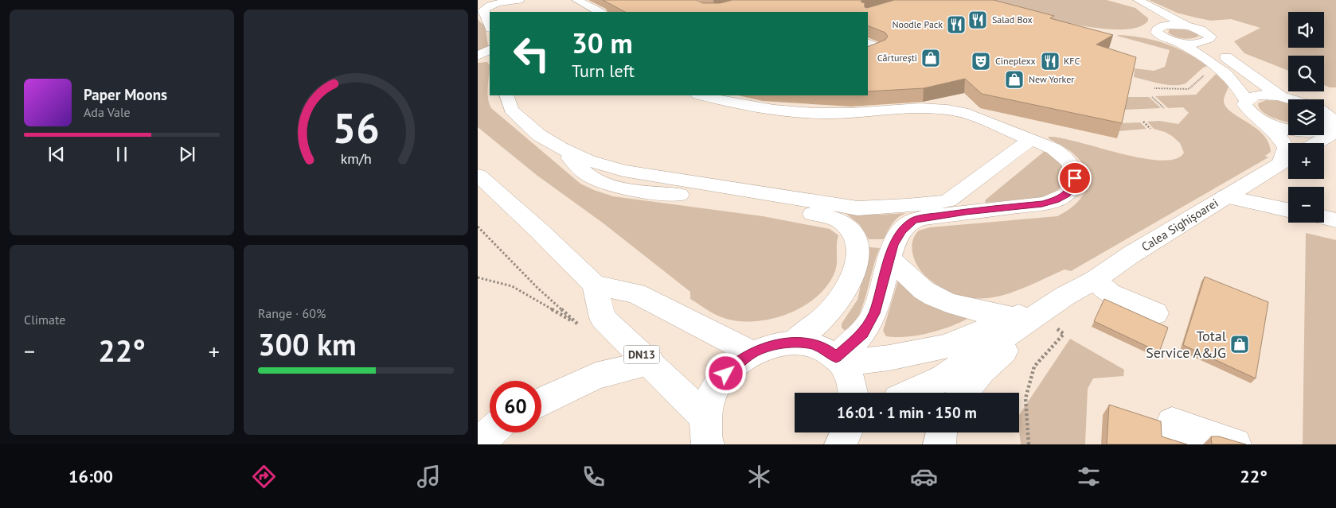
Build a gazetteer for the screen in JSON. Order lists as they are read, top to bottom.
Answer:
{
  "streets": {
    "main road": ["Calea Sighișoarei", "DN13"]
  },
  "crossings": [
    ["Calea Sighișoarei", "DN13"]
  ],
  "places": {
    "restaurant": ["Salad Box", "Noodle Pack", "KFC"],
    "shop": ["Cărturești", "New Yorker", "Total Service A&JG"],
    "theatre": ["Cineplexx"]
  },
  "page": {
    "map_buttons": ["+", "−"],
    "turn": ["30 m", "Turn left"],
    "song": ["Paper Moons", "Ada Vale"],
    "tile": [
      "Climate",
      ["Range · 60%", "300 km"]
    ],
    "heat": ["−", "22°", "+"],
    "limit": "60",
    "trip": "16:01 · 1 min · 150 m",
    "tabs": ["16:00", "22°"],
    "gauge": ["56", "km/h"]
  }
}
